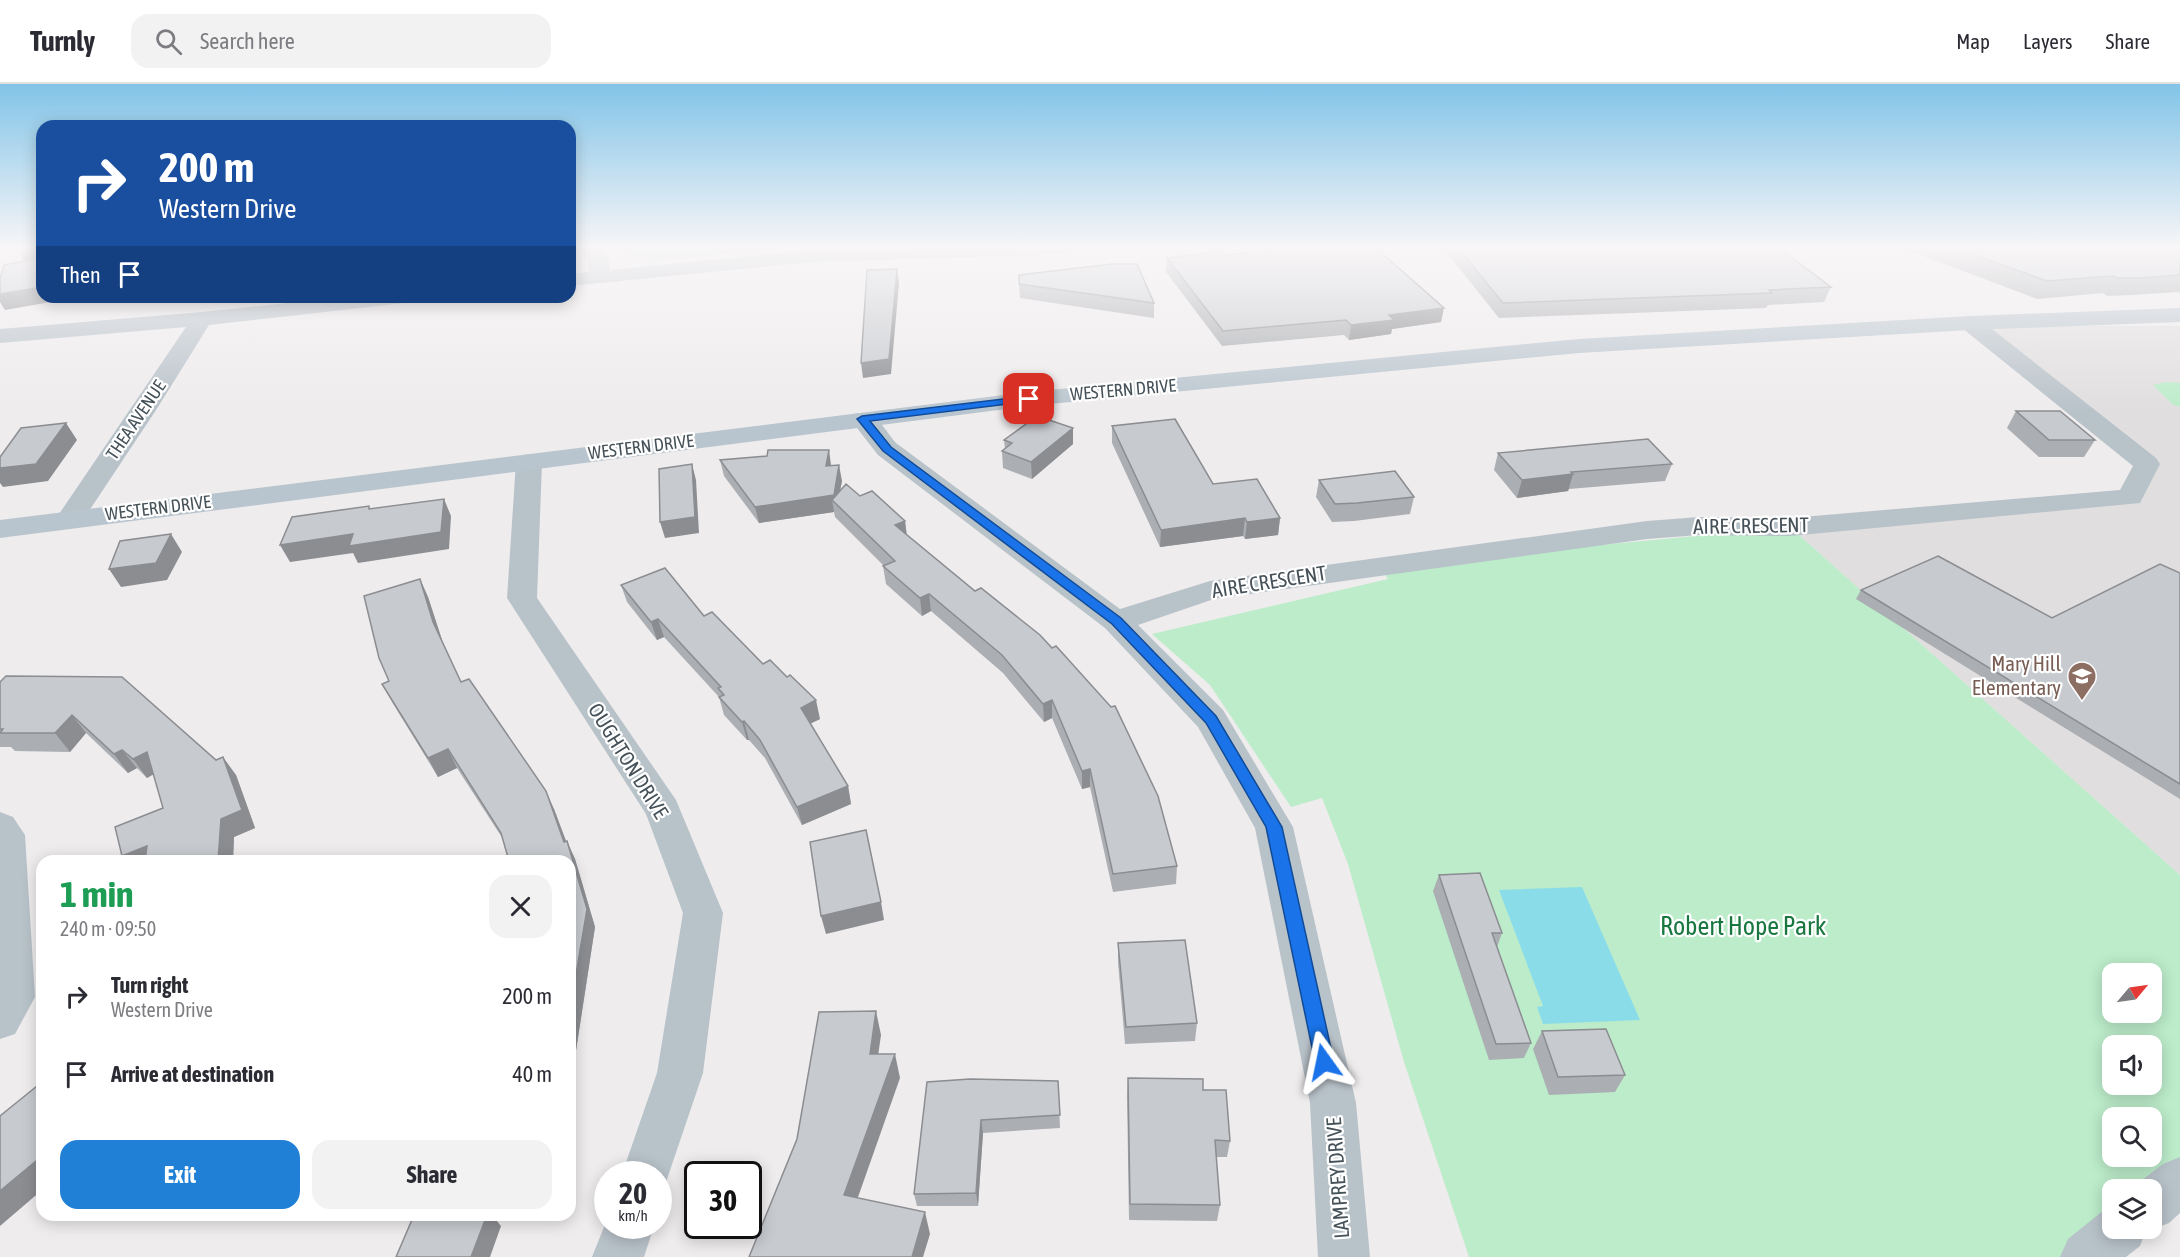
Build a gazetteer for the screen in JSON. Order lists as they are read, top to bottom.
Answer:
{
  "streets": {
    "street": [
      "WESTERN DRIVE",
      "THEA AVENUE",
      "AIRE CRESCENT",
      "OUGHTON DRIVE",
      "LAMPREY DRIVE"
    ]
  },
  "crossings": [
    ["WESTERN DRIVE", "THEA AVENUE"],
    ["WESTERN DRIVE", "AIRE CRESCENT"],
    ["WESTERN DRIVE", "OUGHTON DRIVE"],
    ["WESTERN DRIVE", "LAMPREY DRIVE"],
    ["AIRE CRESCENT", "LAMPREY DRIVE"]
  ],
  "parks": ["Robert Hope Park"],
  "places": {
    "school or university": ["Mary Hill Elementary"]
  },
  "north": "top right",
  "page": {
    "header": "Turnly",
    "search": "Search here",
    "nav": ["Map", "Layers", "Share"],
    "turn": ["200 m", "Western Drive"],
    "then": "Then",
    "heading": ["1 min", "240 m · 09:50"],
    "list": [
      {
        "name": "Turn right",
        "note": "Western Drive",
        "value": "200 m"
      },
      {
        "name": "Arrive at destination",
        "value": "40 m"
      }
    ],
    "buttons": ["Exit", "Share"],
    "speed": "20 km/h",
    "limit": "30"
  }
}
